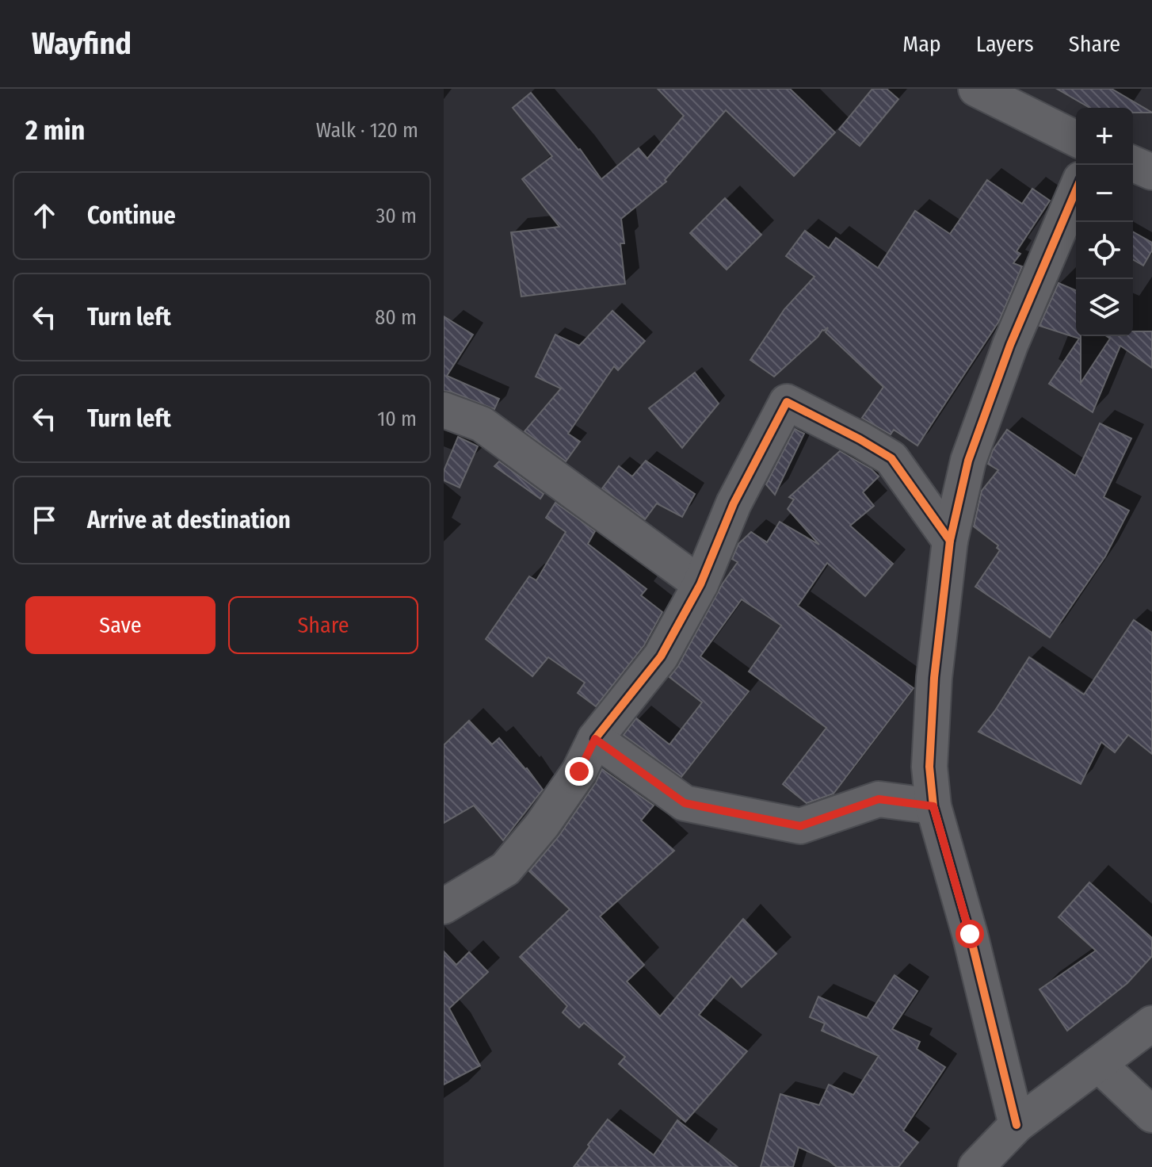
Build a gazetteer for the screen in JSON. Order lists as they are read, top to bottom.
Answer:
{
  "page": {
    "header": "Wayfind",
    "nav": ["Map", "Layers", "Share"],
    "heading": ["2 min", "Walk · 120 m"],
    "map_buttons": ["+", "−"],
    "list": [
      ["Continue", "30 m"],
      ["Turn left", "80 m"],
      ["Turn left", "10 m"],
      "Arrive at destination"
    ],
    "buttons": ["Save", "Share"]
  }
}
